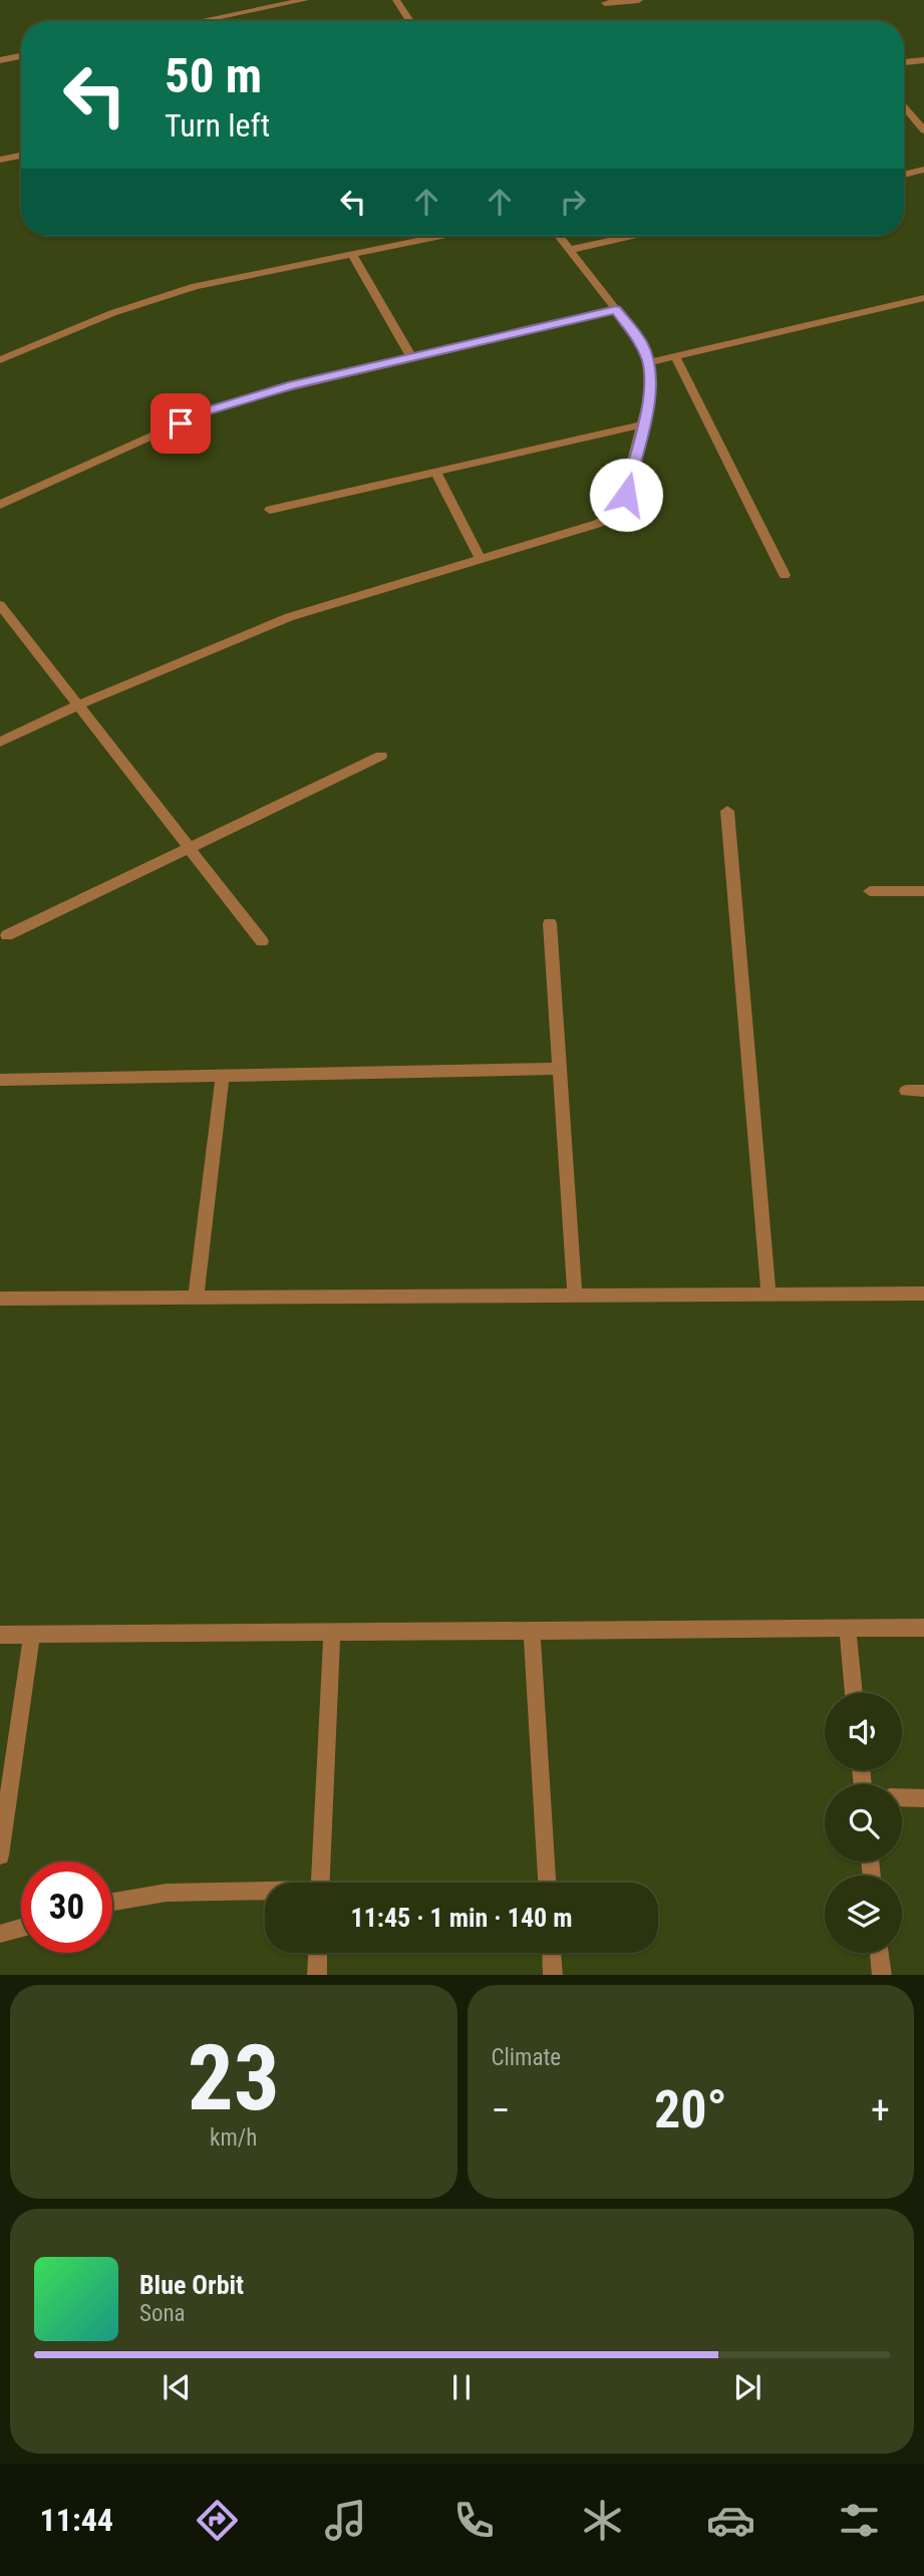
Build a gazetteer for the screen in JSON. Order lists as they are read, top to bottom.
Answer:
{
  "page": {
    "turn": ["50 m", "Turn left"],
    "limit": "30",
    "trip": "11:45 · 1 min · 140 m",
    "tile": [
      ["23", "km/h"],
      "Climate"
    ],
    "heat": ["−", "20°", "+"],
    "song": ["Blue Orbit", "Sona"],
    "tabs": "11:44"
  }
}
